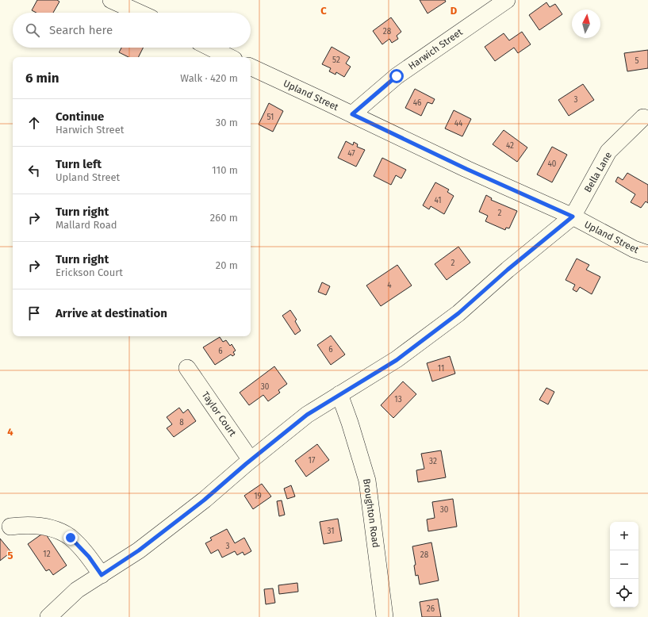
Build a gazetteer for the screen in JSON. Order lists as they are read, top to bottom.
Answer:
{
  "streets": {
    "street": [
      "Harwich Street",
      "Upland Street",
      "Bella Lane",
      "Taylor Court",
      "Broughton Road"
    ]
  },
  "crossings": [
    ["Harwich Street", "Upland Street"],
    ["Upland Street", "Bella Lane"]
  ],
  "house_numbers": [
    "28",
    "52",
    "5",
    "3",
    "46",
    "51",
    "44",
    "42",
    "47",
    "40",
    "41",
    "2",
    "2",
    "4",
    "6",
    "6",
    "11",
    "30",
    "13",
    "8",
    "17",
    "32",
    "19",
    "30",
    "31",
    "3",
    "12",
    "28",
    "26"
  ],
  "north": "top",
  "page": {
    "search": "Search here",
    "heading": ["6 min", "Walk · 420 m"],
    "list": [
      ["Continue", "Harwich Street", "30 m"],
      ["Turn left", "Upland Street", "110 m"],
      ["Turn right", "Mallard Road", "260 m"],
      ["Turn right", "Erickson Court", "20 m"],
      "Arrive at destination"
    ],
    "map_buttons": ["+", "−"]
  },
  "grid": {
    "columns": ["C", "D"],
    "rows": ["4", "5"]
  }
}
